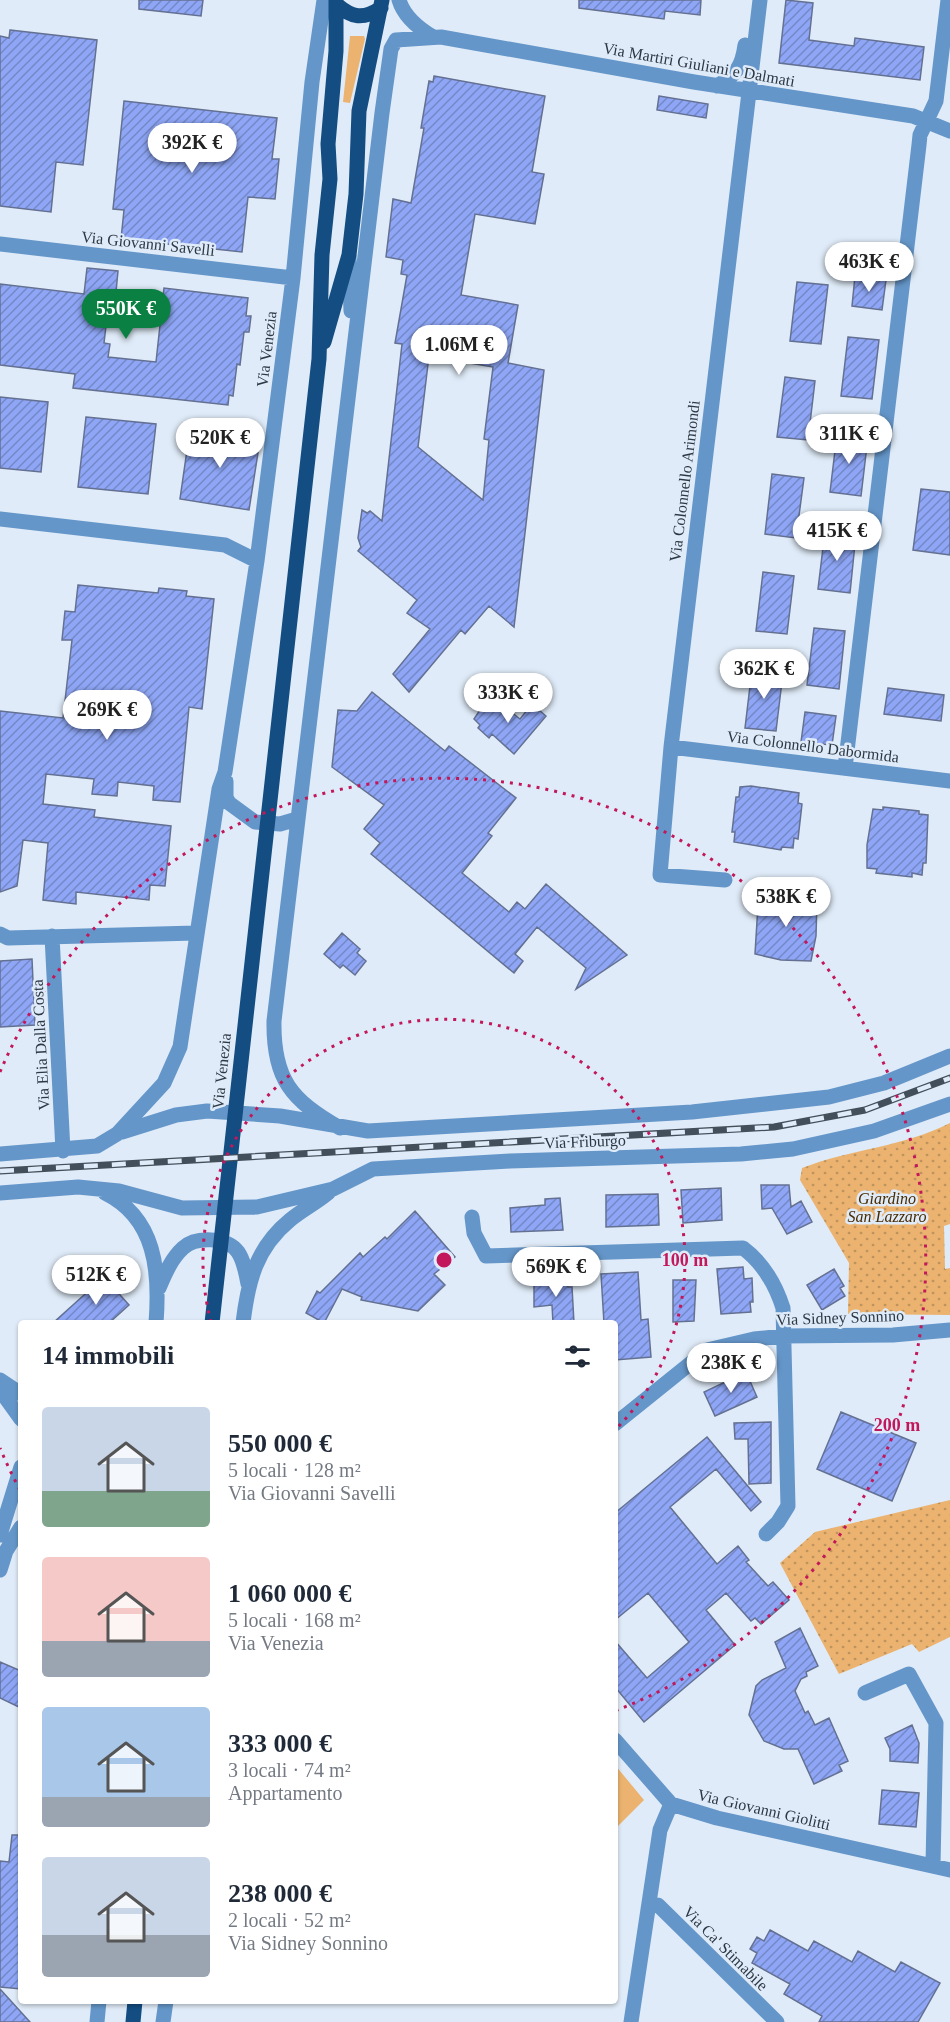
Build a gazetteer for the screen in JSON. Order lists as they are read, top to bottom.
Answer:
{
  "streets": {
    "main road": ["Via Venezia"],
    "street": [
      "Via Martiri Giuliani e Dalmati",
      "Via Giovanni Savelli",
      "Via Colonnello Arimondi",
      "Via Colonnello Dabormida",
      "Via Elia Dalla Costa",
      "Via Friburgo",
      "Via Sidney Sonnino",
      "Via Giovanni Giolitti",
      "Via Ca' Stimabile"
    ]
  },
  "crossings": [
    ["Via Martiri Giuliani e Dalmati", "Via Colonnello Arimondi"],
    ["Via Giovanni Savelli", "Via Venezia"],
    ["Via Venezia", "Via Friburgo"],
    ["Via Colonnello Arimondi", "Via Colonnello Dabormida"]
  ],
  "parks": ["Giardino San Lazzaro"],
  "page": {
    "price": [
      "392K €",
      "463K €",
      "550K €",
      "1.06M €",
      "311K €",
      "520K €",
      "415K €",
      "362K €",
      "333K €",
      "269K €",
      "538K €",
      "569K €",
      "512K €",
      "238K €"
    ],
    "heading": "14 immobili",
    "list": [
      {
        "name": "550 000 €",
        "note": "5 locali · 128 m² · Via Giovanni Savelli"
      },
      {
        "name": "1 060 000 €",
        "note": "5 locali · 168 m² · Via Venezia"
      },
      {
        "name": "333 000 €",
        "note": "3 locali · 74 m² · Appartamento"
      },
      {
        "name": "238 000 €",
        "note": "2 locali · 52 m² · Via Sidney Sonnino"
      }
    ]
  },
  "rings": ["100 m", "200 m"]
}
